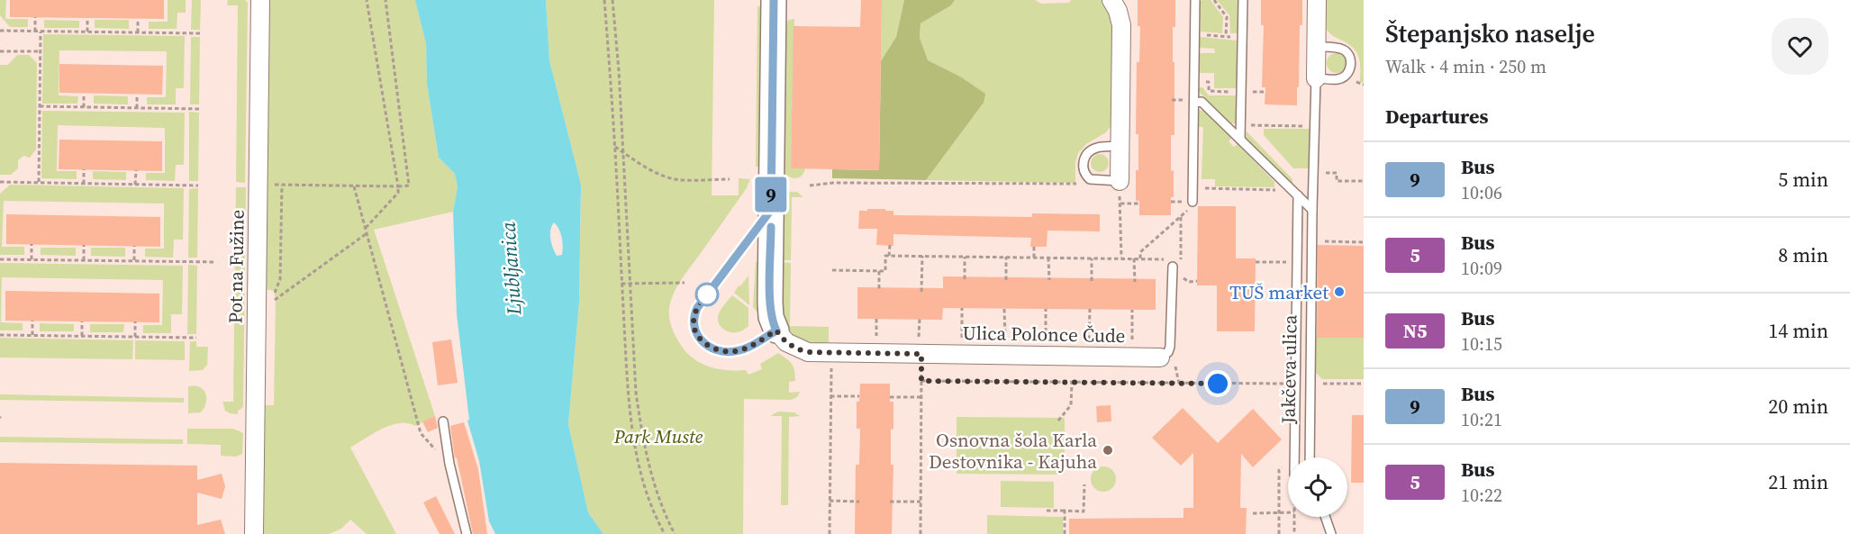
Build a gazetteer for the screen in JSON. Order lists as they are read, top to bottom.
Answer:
{
  "streets": {
    "street": ["Pot na Fužine", "Ulica Polonce Čude"],
    "lane": ["Jakčeva ulica"]
  },
  "water": ["Ljubljanica"],
  "parks": ["Park Muste"],
  "places": ["TUŠ market", "Osnovna šola Karla Destovnika - Kajuha"],
  "lines": ["bus line 9"],
  "page": {
    "on_map": "9",
    "heading": [
      ["Štepanjsko naselje", "Walk · 4 min · 250 m"],
      "Departures"
    ],
    "list": [
      {
        "mark": "9",
        "name": "Bus",
        "note": "10:06",
        "value": "5 min"
      },
      {
        "mark": "5",
        "name": "Bus",
        "note": "10:09",
        "value": "8 min"
      },
      {
        "mark": "N5",
        "name": "Bus",
        "note": "10:15",
        "value": "14 min"
      },
      {
        "mark": "9",
        "name": "Bus",
        "note": "10:21",
        "value": "20 min"
      },
      {
        "mark": "5",
        "name": "Bus",
        "note": "10:22",
        "value": "21 min"
      }
    ]
  }
}
